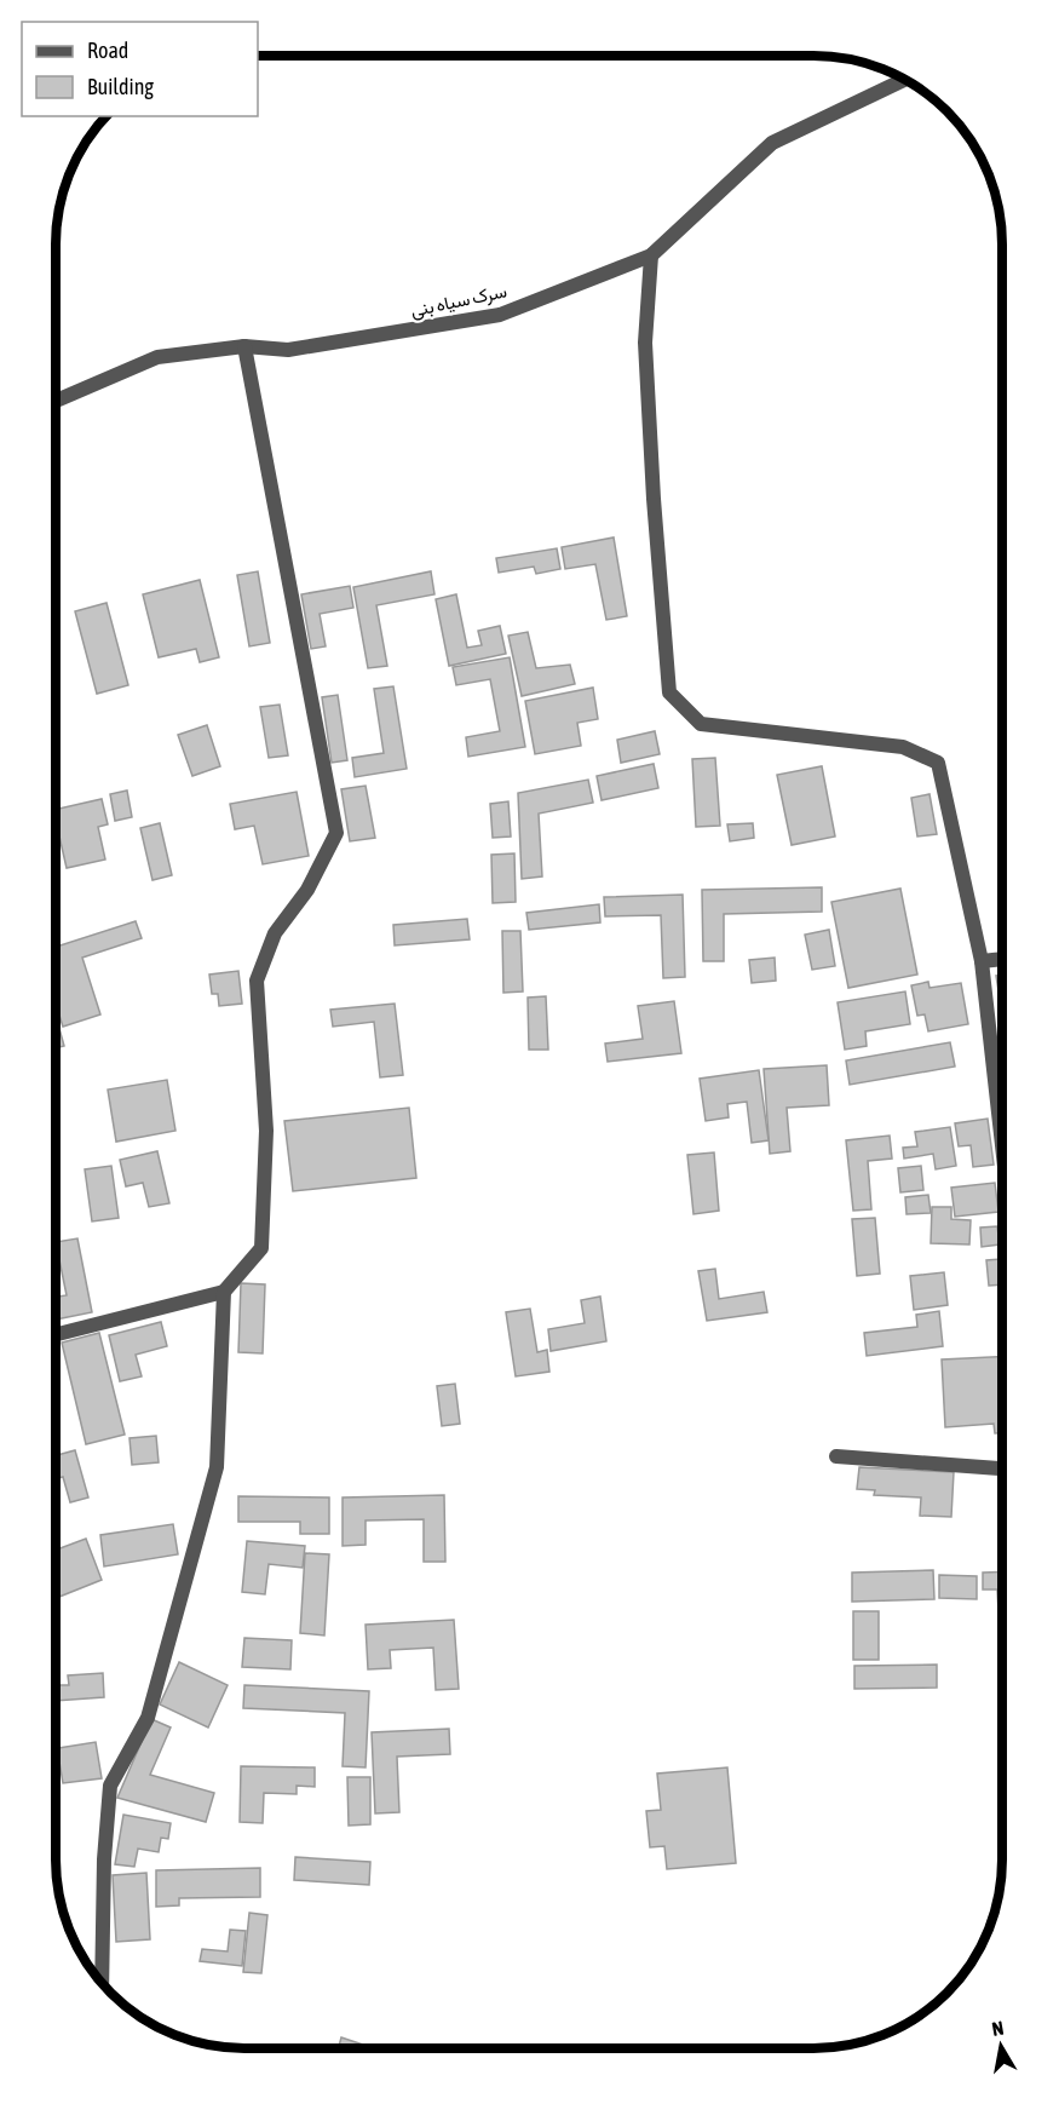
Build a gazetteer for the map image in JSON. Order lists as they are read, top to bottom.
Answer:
{
  "streets": {
    "street": ["سرک سیاه بنی"]
  },
  "legend": ["Road", "Building"],
  "north": "top"
}
